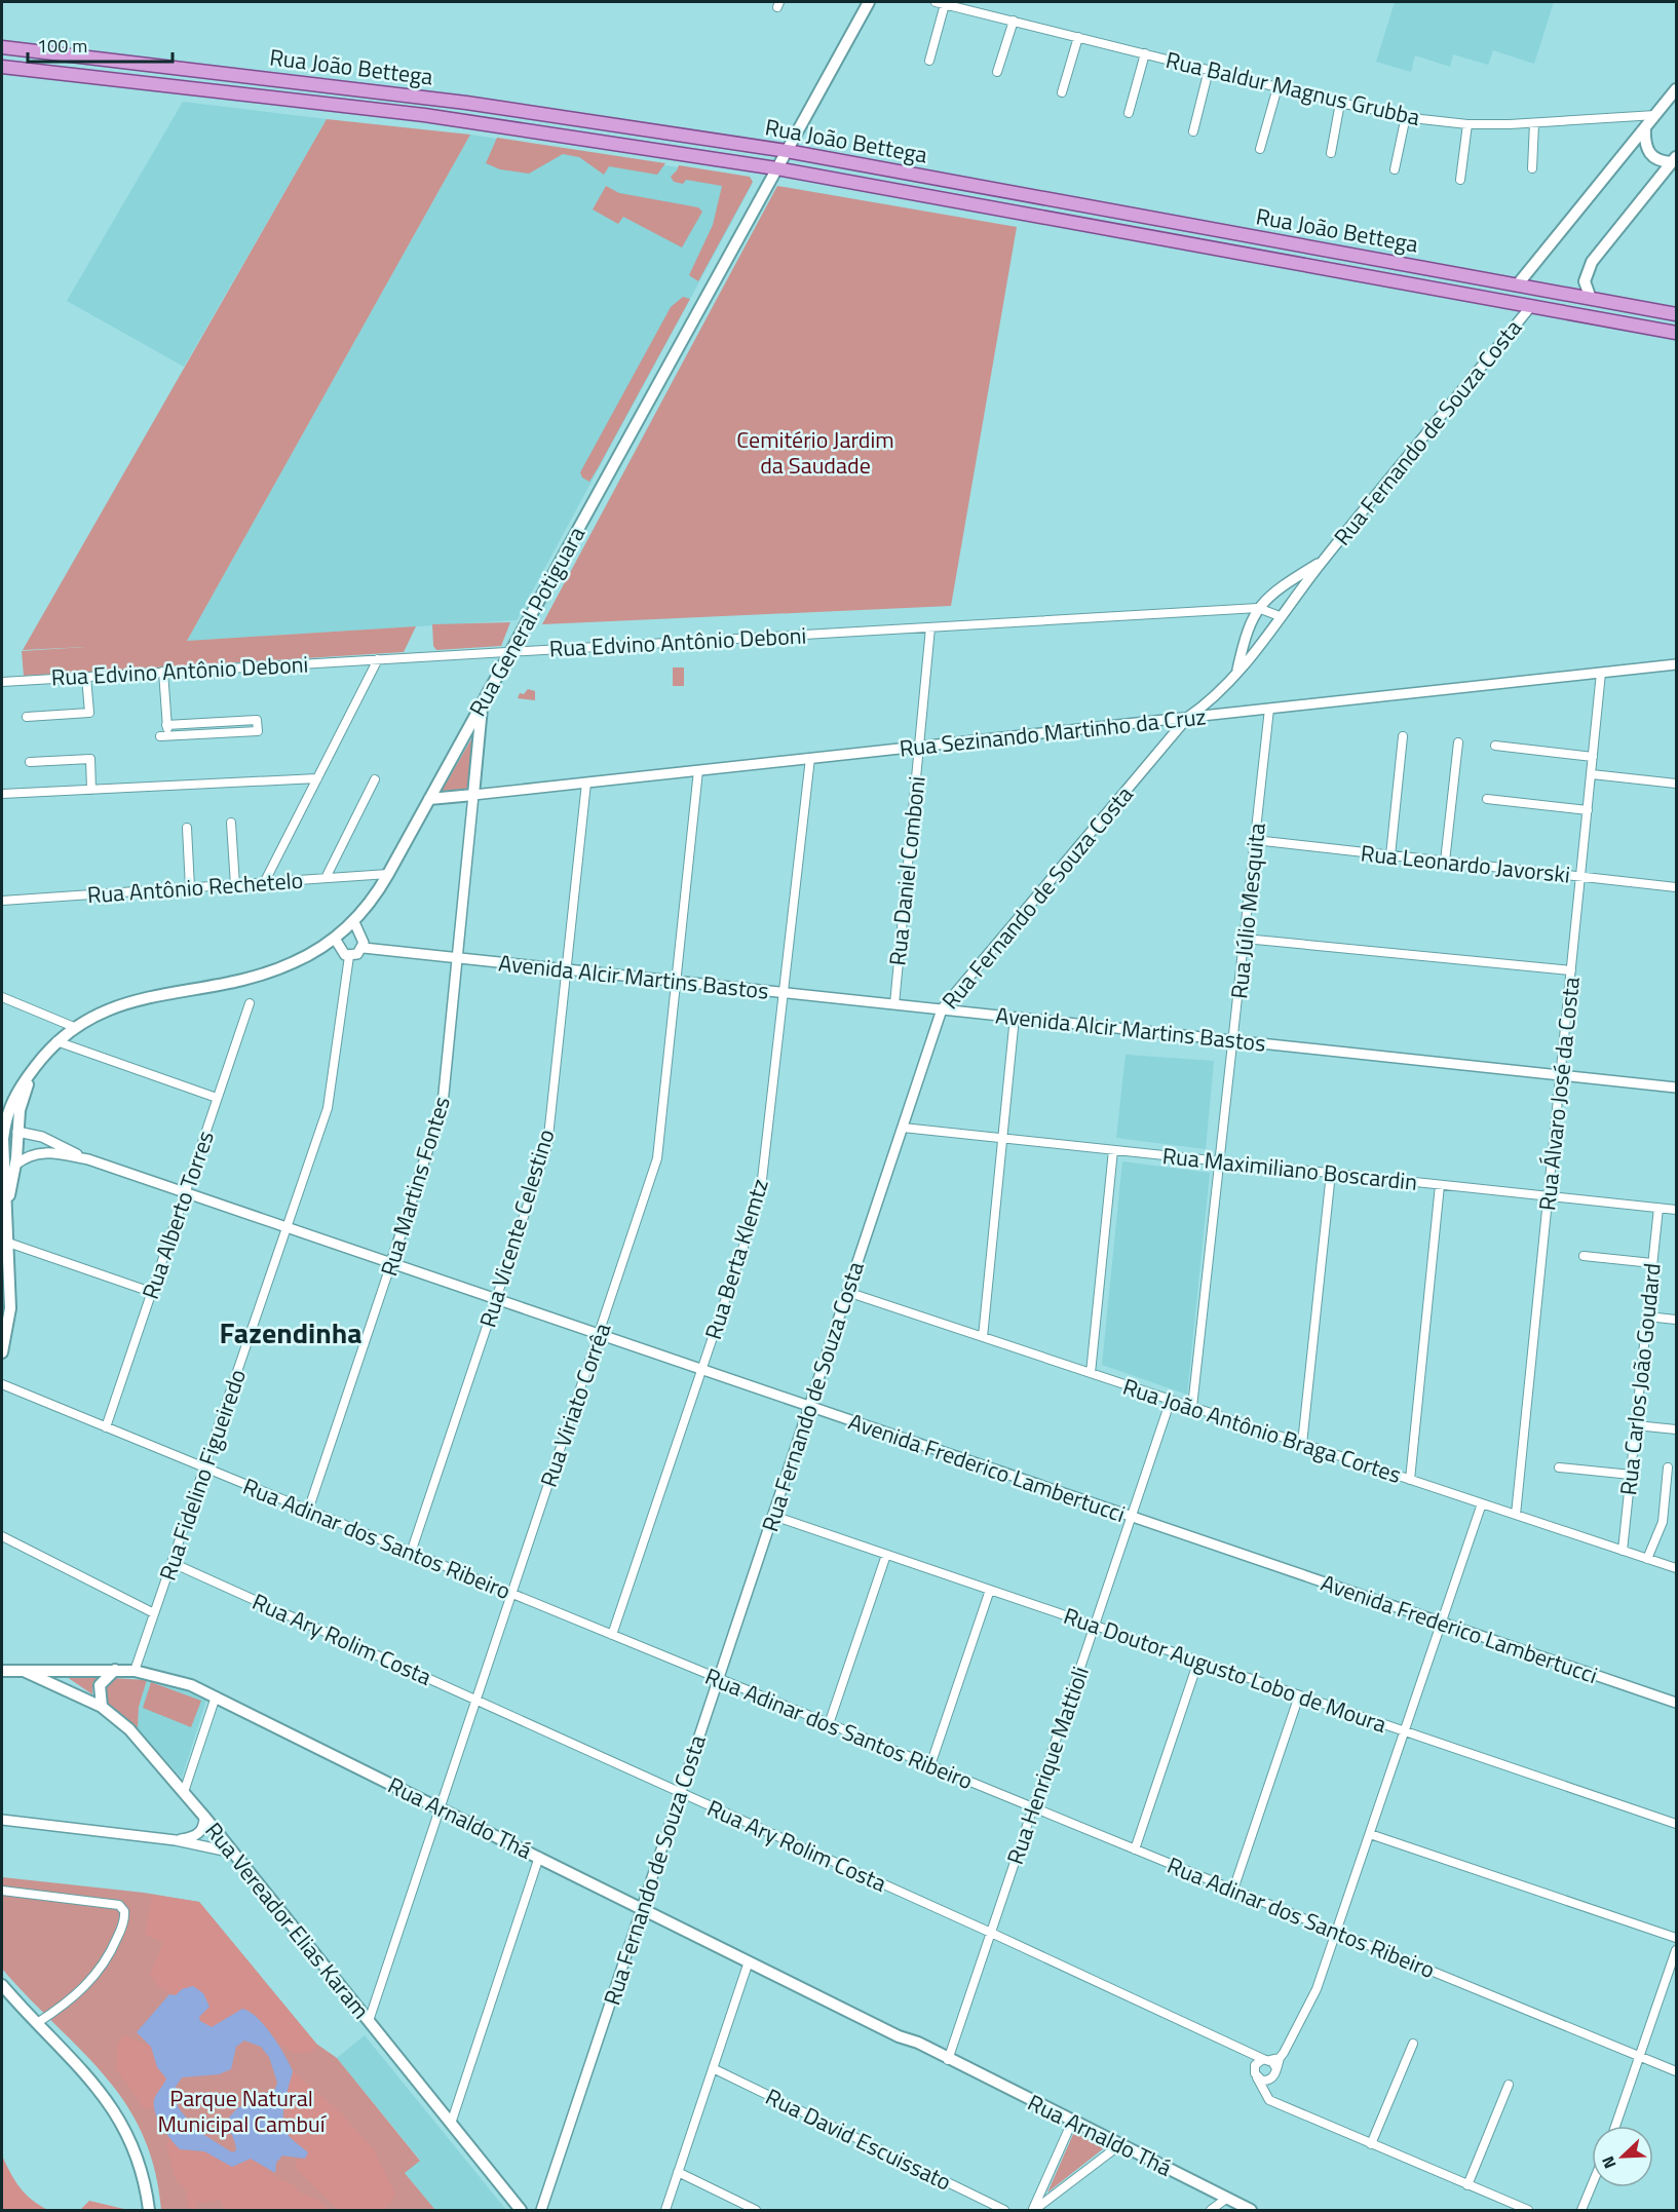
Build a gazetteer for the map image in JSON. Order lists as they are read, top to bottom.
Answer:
{
  "streets": {
    "main road": [
      "Rua João Bettega",
      "Rua General Potiguara",
      "Rua Sezinando Martinho da Cruz",
      "Rua Martins Fontes",
      "Rua Arnaldo Thá",
      "Rua Vereador Elias Karam"
    ],
    "street": [
      "Rua Baldur Magnus Grubba",
      "Rua Fernando de Souza Costa",
      "Rua Edvino Antônio Deboni",
      "Rua Leonardo Javorski",
      "Rua Daniel Comboni",
      "Rua Antônio Rechetelo",
      "Rua Júlio Mesquita",
      "Avenida Alcir Martins Bastos",
      "Rua Álvaro José da Costa",
      "Rua Maximiliano Boscardin",
      "Rua Alberto Torres",
      "Rua Vicente Celestino",
      "Rua Berta Klemtz",
      "Rua Carlos João Goudard",
      "Rua Viriato Corrêa",
      "Rua João Antônio Braga Cortes",
      "Avenida Frederico Lambertucci",
      "Rua Fidelino Figueiredo",
      "Rua Adinar dos Santos Ribeiro",
      "Rua Ary Rolim Costa",
      "Rua Doutor Augusto Lobo de Moura",
      "Rua Henrique Mattioli",
      "Rua David Escuissato"
    ]
  },
  "crossings": [
    ["Rua João Bettega", "Rua Fernando de Souza Costa"],
    ["Rua João Bettega", "Rua General Potiguara"],
    ["Rua Fernando de Souza Costa", "Rua Edvino Antônio Deboni"],
    ["Rua Fernando de Souza Costa", "Rua Sezinando Martinho da Cruz"],
    ["Rua Fernando de Souza Costa", "Avenida Alcir Martins Bastos"],
    ["Rua Fernando de Souza Costa", "Rua Maximiliano Boscardin"],
    ["Rua Fernando de Souza Costa", "Rua João Antônio Braga Cortes"],
    ["Rua Fernando de Souza Costa", "Avenida Frederico Lambertucci"],
    ["Rua Fernando de Souza Costa", "Rua Adinar dos Santos Ribeiro"],
    ["Rua Fernando de Souza Costa", "Rua Ary Rolim Costa"],
    ["Rua Fernando de Souza Costa", "Rua Doutor Augusto Lobo de Moura"],
    ["Rua Fernando de Souza Costa", "Rua Arnaldo Thá"],
    ["Rua General Potiguara", "Rua Edvino Antônio Deboni"],
    ["Rua General Potiguara", "Rua Sezinando Martinho da Cruz"],
    ["Rua General Potiguara", "Rua Antônio Rechetelo"],
    ["Rua General Potiguara", "Avenida Alcir Martins Bastos"],
    ["Rua General Potiguara", "Rua Martins Fontes"],
    ["Rua General Potiguara", "Avenida Frederico Lambertucci"],
    ["Rua General Potiguara", "Rua Fidelino Figueiredo"],
    ["Rua Edvino Antônio Deboni", "Rua Daniel Comboni"],
    ["Rua Sezinando Martinho da Cruz", "Rua Daniel Comboni"],
    ["Rua Sezinando Martinho da Cruz", "Rua Júlio Mesquita"],
    ["Rua Sezinando Martinho da Cruz", "Rua Álvaro José da Costa"],
    ["Rua Sezinando Martinho da Cruz", "Rua Martins Fontes"],
    ["Rua Sezinando Martinho da Cruz", "Rua Vicente Celestino"],
    ["Rua Sezinando Martinho da Cruz", "Rua Berta Klemtz"],
    ["Rua Sezinando Martinho da Cruz", "Rua Viriato Corrêa"],
    ["Rua Leonardo Javorski", "Rua Júlio Mesquita"],
    ["Rua Leonardo Javorski", "Rua Álvaro José da Costa"],
    ["Rua Daniel Comboni", "Avenida Alcir Martins Bastos"],
    ["Rua Júlio Mesquita", "Avenida Alcir Martins Bastos"],
    ["Rua Júlio Mesquita", "Rua Maximiliano Boscardin"],
    ["Rua Júlio Mesquita", "Rua João Antônio Braga Cortes"],
    ["Avenida Alcir Martins Bastos", "Rua Álvaro José da Costa"],
    ["Avenida Alcir Martins Bastos", "Rua Martins Fontes"],
    ["Avenida Alcir Martins Bastos", "Rua Vicente Celestino"],
    ["Avenida Alcir Martins Bastos", "Rua Berta Klemtz"],
    ["Avenida Alcir Martins Bastos", "Rua Viriato Corrêa"],
    ["Avenida Alcir Martins Bastos", "Rua Fidelino Figueiredo"],
    ["Rua Álvaro José da Costa", "Rua Maximiliano Boscardin"],
    ["Rua Álvaro José da Costa", "Rua João Antônio Braga Cortes"],
    ["Rua Maximiliano Boscardin", "Rua Carlos João Goudard"],
    ["Rua Martins Fontes", "Avenida Frederico Lambertucci"],
    ["Rua Martins Fontes", "Rua Adinar dos Santos Ribeiro"],
    ["Rua Alberto Torres", "Avenida Frederico Lambertucci"],
    ["Rua Alberto Torres", "Rua Adinar dos Santos Ribeiro"],
    ["Rua Vicente Celestino", "Avenida Frederico Lambertucci"],
    ["Rua Vicente Celestino", "Rua Adinar dos Santos Ribeiro"],
    ["Rua Berta Klemtz", "Avenida Frederico Lambertucci"],
    ["Rua Berta Klemtz", "Rua Adinar dos Santos Ribeiro"],
    ["Rua Carlos João Goudard", "Rua João Antônio Braga Cortes"],
    ["Rua Viriato Corrêa", "Avenida Frederico Lambertucci"],
    ["Rua Viriato Corrêa", "Rua Adinar dos Santos Ribeiro"],
    ["Rua Viriato Corrêa", "Rua Ary Rolim Costa"],
    ["Rua Viriato Corrêa", "Rua Arnaldo Thá"],
    ["Rua Viriato Corrêa", "Rua Vereador Elias Karam"],
    ["Rua João Antônio Braga Cortes", "Rua Henrique Mattioli"],
    ["Avenida Frederico Lambertucci", "Rua Fidelino Figueiredo"],
    ["Avenida Frederico Lambertucci", "Rua Henrique Mattioli"],
    ["Rua Fidelino Figueiredo", "Rua Adinar dos Santos Ribeiro"],
    ["Rua Fidelino Figueiredo", "Rua Ary Rolim Costa"],
    ["Rua Fidelino Figueiredo", "Rua Arnaldo Thá"],
    ["Rua Adinar dos Santos Ribeiro", "Rua Henrique Mattioli"],
    ["Rua Ary Rolim Costa", "Rua Henrique Mattioli"],
    ["Rua Doutor Augusto Lobo de Moura", "Rua Henrique Mattioli"],
    ["Rua Henrique Mattioli", "Rua Arnaldo Thá"],
    ["Rua Arnaldo Thá", "Rua Vereador Elias Karam"]
  ],
  "districts": ["Fazendinha"],
  "parks": ["Cemitério Jardim da Saudade", "Parque Natural Municipal Cambuí"],
  "scale_bar": "100 m",
  "north": "bottom left"
}
